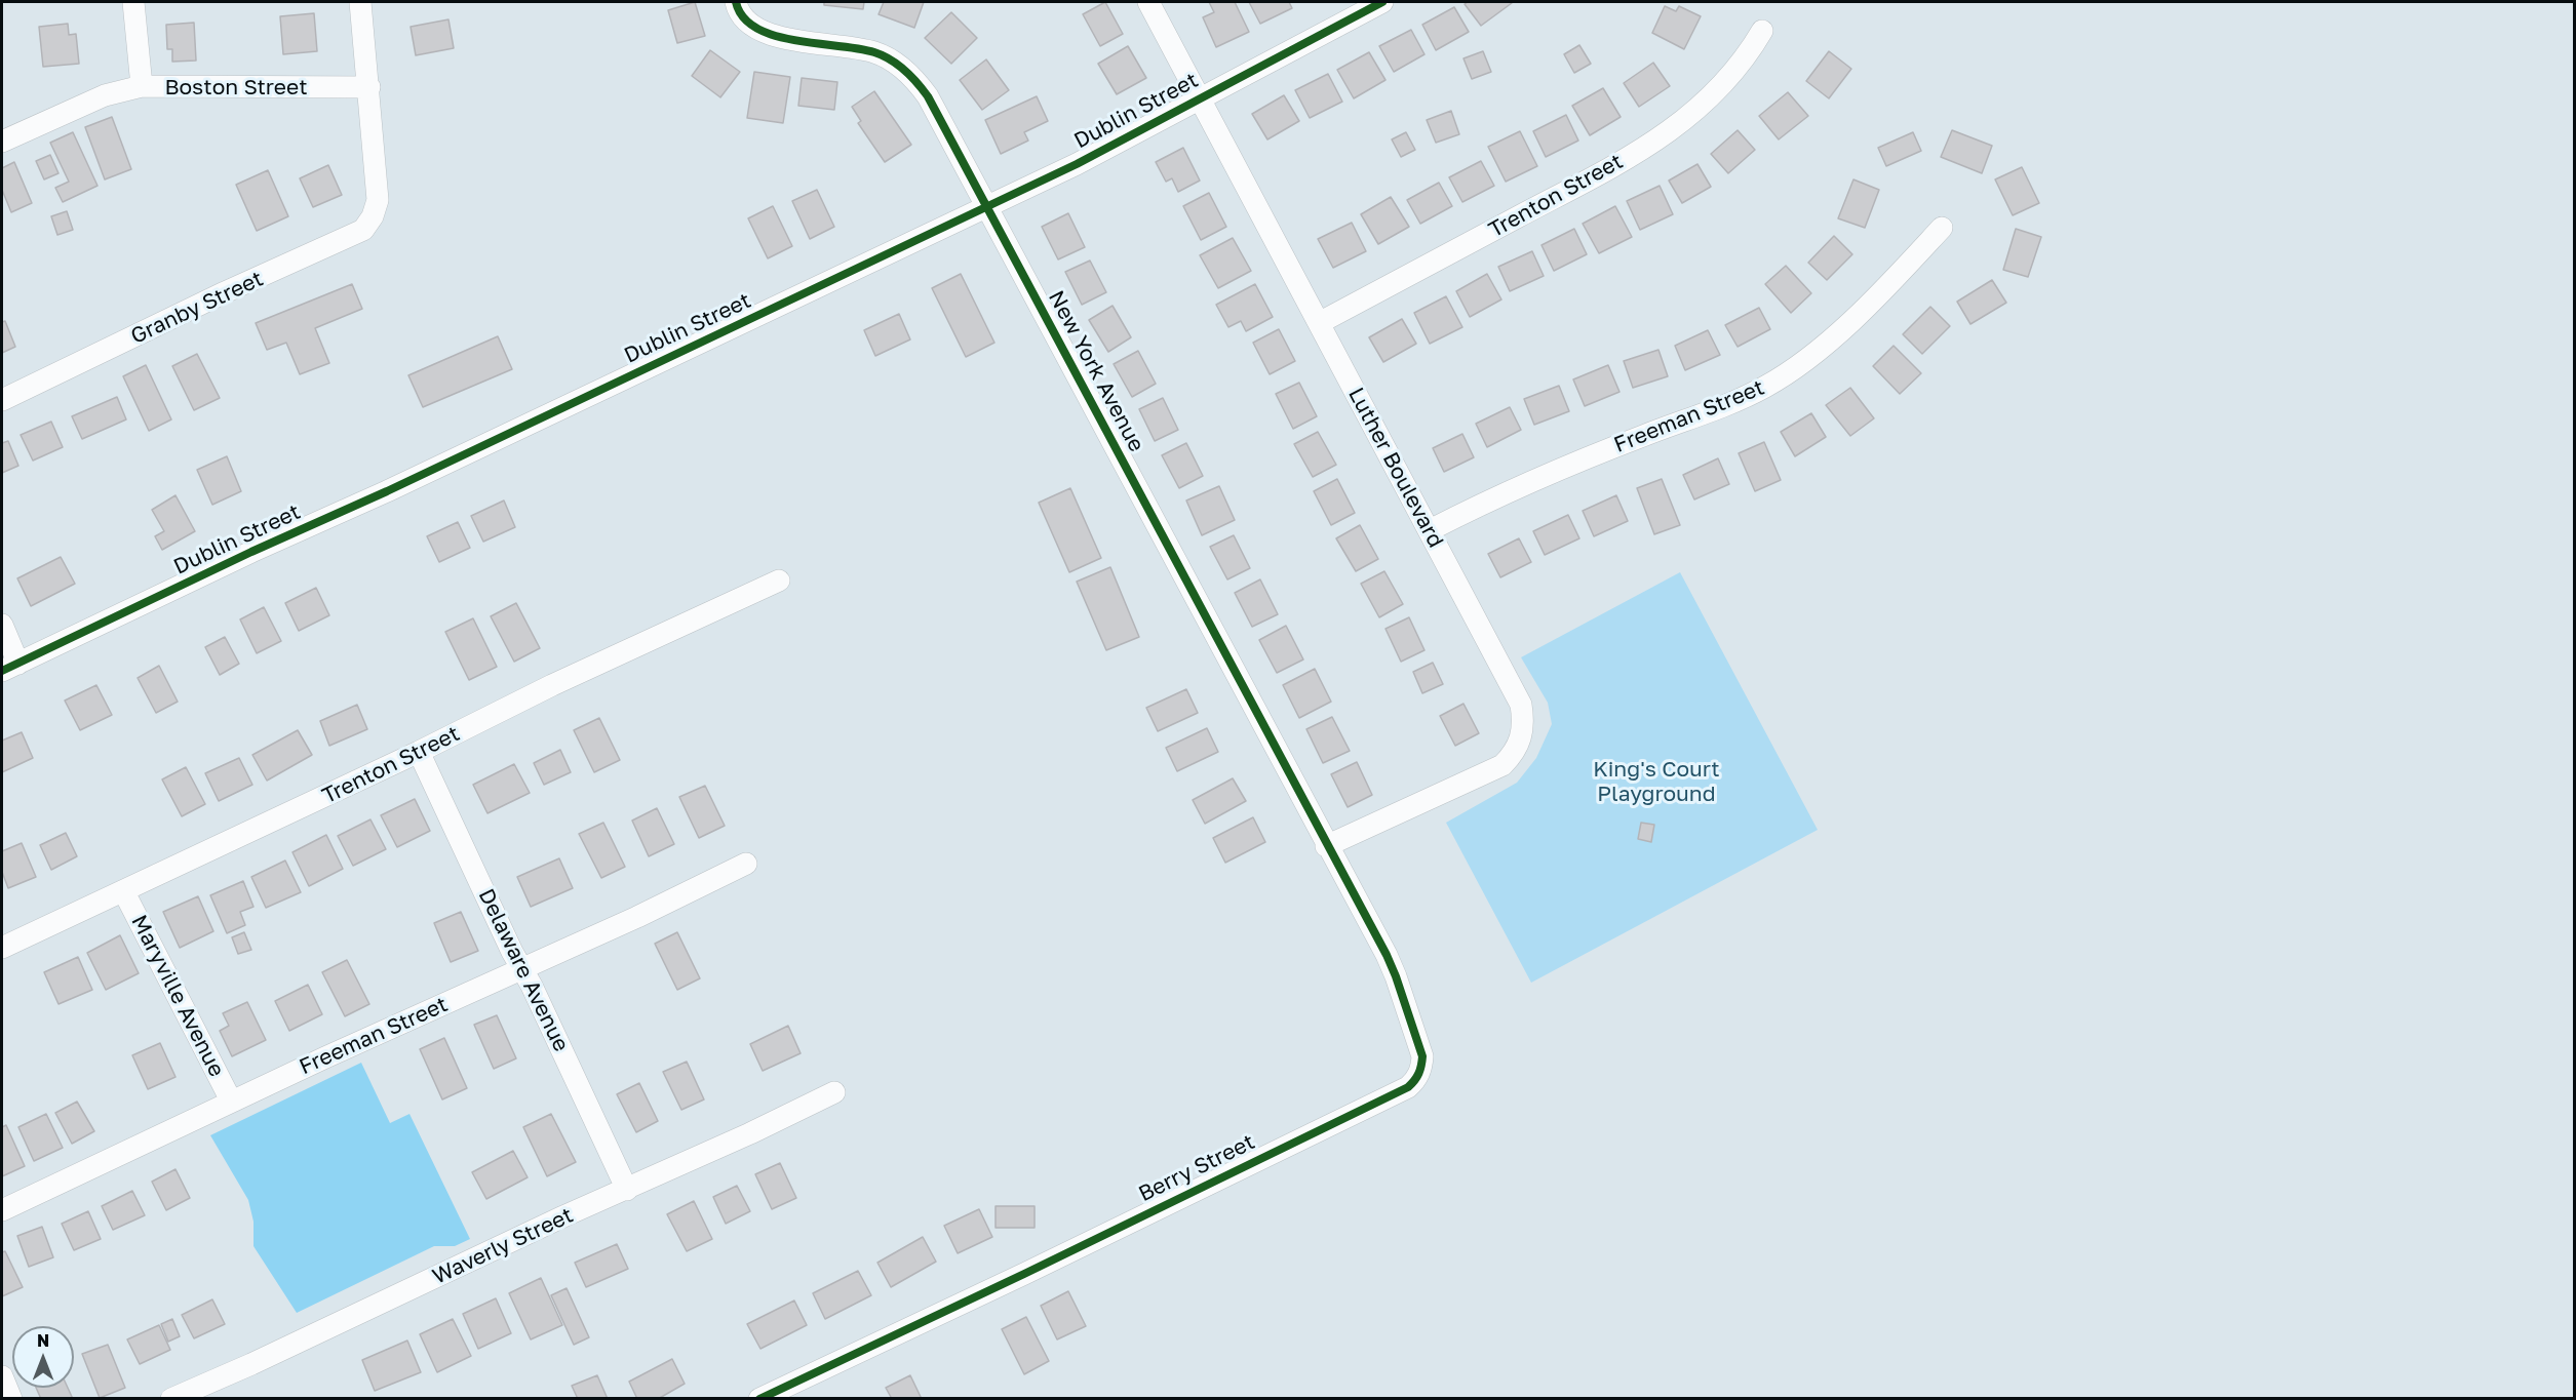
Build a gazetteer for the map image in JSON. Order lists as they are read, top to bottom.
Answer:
{
  "streets": {
    "street": [
      "Boston Street",
      "Dublin Street",
      "Trenton Street",
      "Granby Street",
      "New York Avenue",
      "Freeman Street",
      "Luther Boulevard",
      "Delaware Avenue",
      "Maryville Avenue",
      "Berry Street",
      "Waverly Street"
    ]
  },
  "crossings": [
    ["Boston Street", "Granby Street"],
    ["Dublin Street", "New York Avenue"],
    ["Dublin Street", "Luther Boulevard"],
    ["Trenton Street", "Luther Boulevard"],
    ["Trenton Street", "Delaware Avenue"],
    ["Trenton Street", "Maryville Avenue"],
    ["New York Avenue", "Luther Boulevard"],
    ["New York Avenue", "Berry Street"],
    ["Freeman Street", "Luther Boulevard"],
    ["Freeman Street", "Delaware Avenue"],
    ["Freeman Street", "Maryville Avenue"],
    ["Luther Boulevard", "Berry Street"],
    ["Delaware Avenue", "Waverly Street"]
  ],
  "parks": ["King's Court Playground"],
  "north": "top"
}
